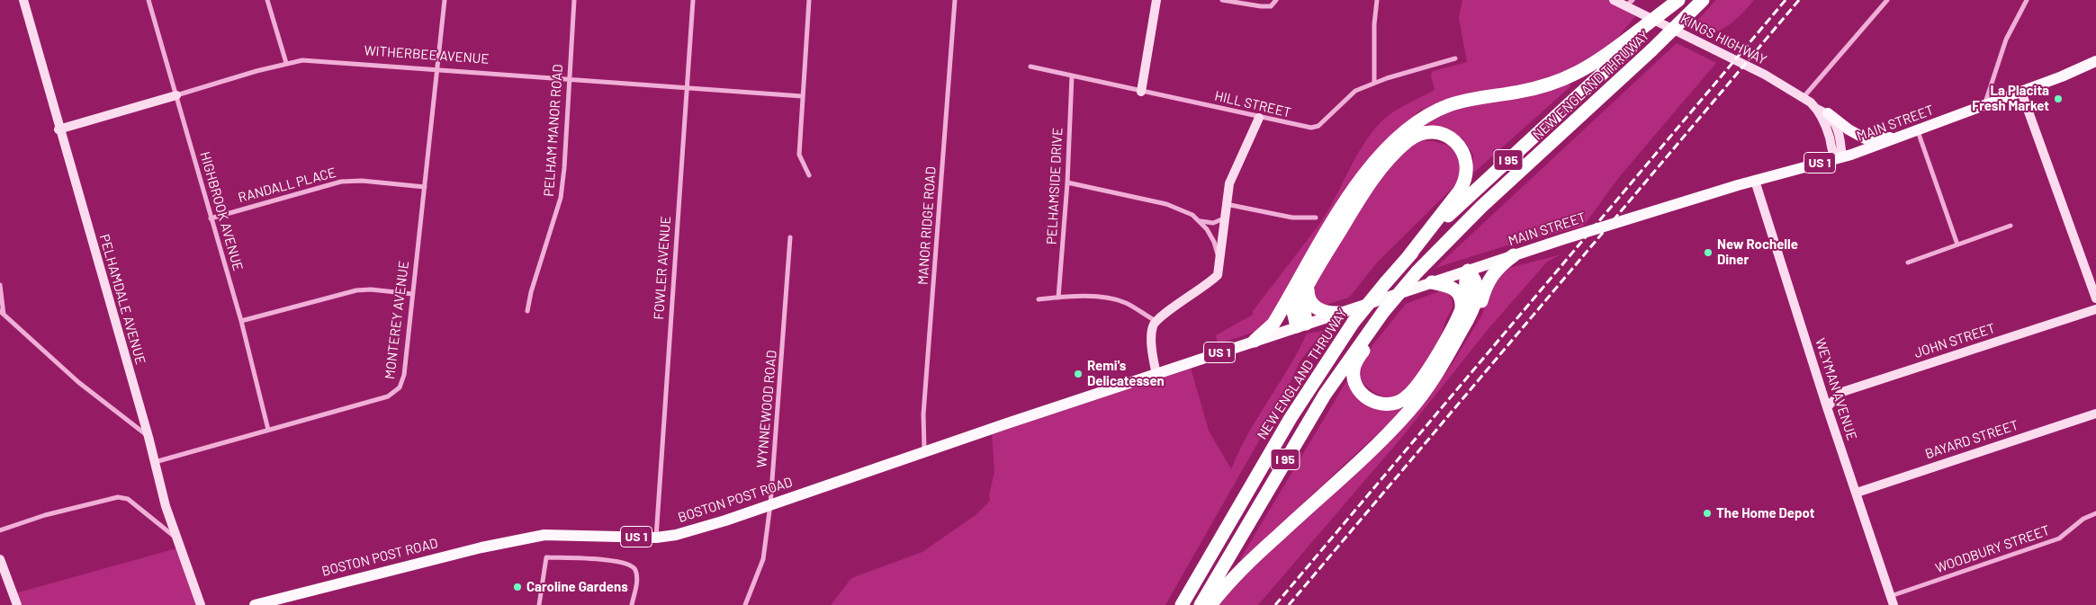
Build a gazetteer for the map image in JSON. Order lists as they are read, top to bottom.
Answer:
{
  "streets": {
    "highway": ["NEW ENGLAND THRUWAY", "I 95"],
    "main road": ["MAIN STREET", "US 1", "BOSTON POST ROAD"],
    "street": [
      "KINGS HIGHWAY",
      "WITHERBEE AVENUE",
      "HILL STREET",
      "PELHAM MANOR ROAD",
      "RANDALL PLACE",
      "PELHAMSIDE DRIVE",
      "HIGHBROOK AVENUE",
      "MANOR RIDGE ROAD",
      "FOWLER AVENUE",
      "PELHAMDALE AVENUE",
      "MONTEREY AVENUE",
      "JOHN STREET",
      "WEYMAN AVENUE",
      "WYNNEWOOD ROAD",
      "BAYARD STREET",
      "WOODBURY STREET"
    ]
  },
  "crossings": [
    ["KINGS HIGHWAY", "MAIN STREET"],
    ["WITHERBEE AVENUE", "PELHAM MANOR ROAD"],
    ["WITHERBEE AVENUE", "HIGHBROOK AVENUE"],
    ["WITHERBEE AVENUE", "FOWLER AVENUE"],
    ["WITHERBEE AVENUE", "PELHAMDALE AVENUE"],
    ["WITHERBEE AVENUE", "MONTEREY AVENUE"],
    ["HILL STREET", "PELHAMSIDE DRIVE"],
    ["MAIN STREET", "WEYMAN AVENUE"],
    ["MAIN STREET", "BOSTON POST ROAD"],
    ["RANDALL PLACE", "HIGHBROOK AVENUE"],
    ["RANDALL PLACE", "MONTEREY AVENUE"],
    ["HIGHBROOK AVENUE", "MONTEREY AVENUE"],
    ["MANOR RIDGE ROAD", "BOSTON POST ROAD"],
    ["FOWLER AVENUE", "BOSTON POST ROAD"],
    ["PELHAMDALE AVENUE", "MONTEREY AVENUE"],
    ["JOHN STREET", "WEYMAN AVENUE"],
    ["WEYMAN AVENUE", "BAYARD STREET"],
    ["WEYMAN AVENUE", "WOODBURY STREET"],
    ["WYNNEWOOD ROAD", "BOSTON POST ROAD"]
  ],
  "places": [
    "La Placita Fresh Market",
    "New Rochelle Diner",
    "Remi's Delicatessen",
    "The Home Depot",
    "Caroline Gardens"
  ]
}
